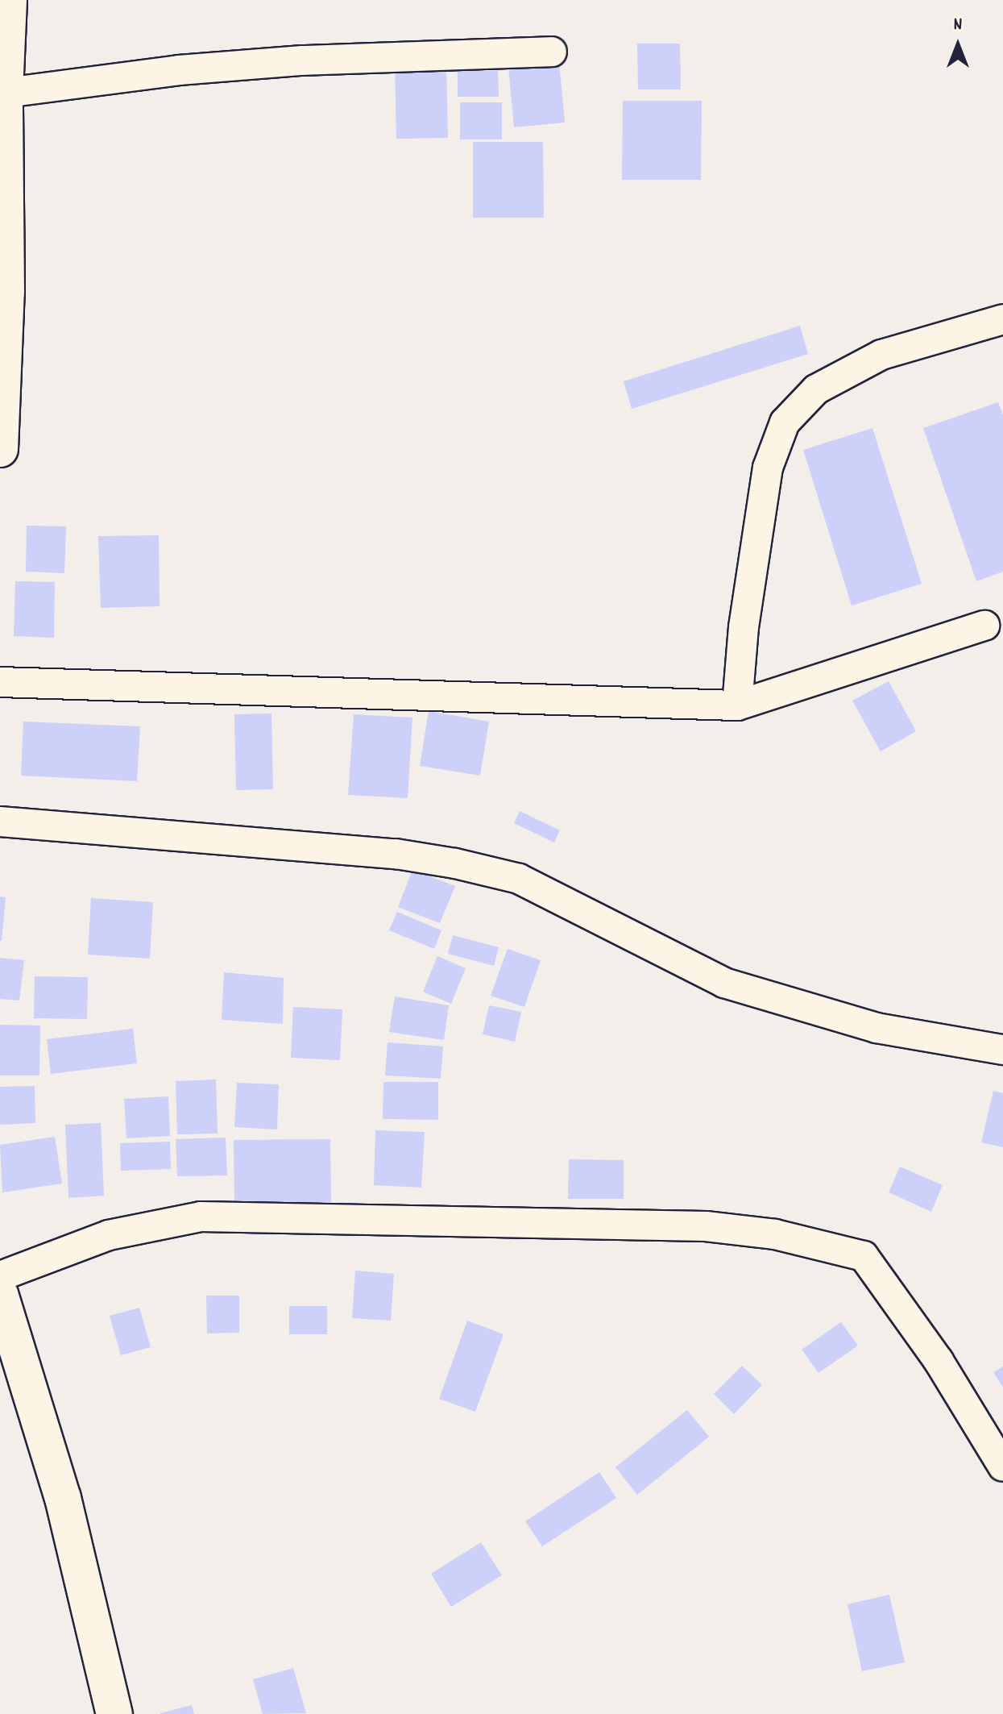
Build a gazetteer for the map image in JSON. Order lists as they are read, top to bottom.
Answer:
{
  "north": "top"
}
